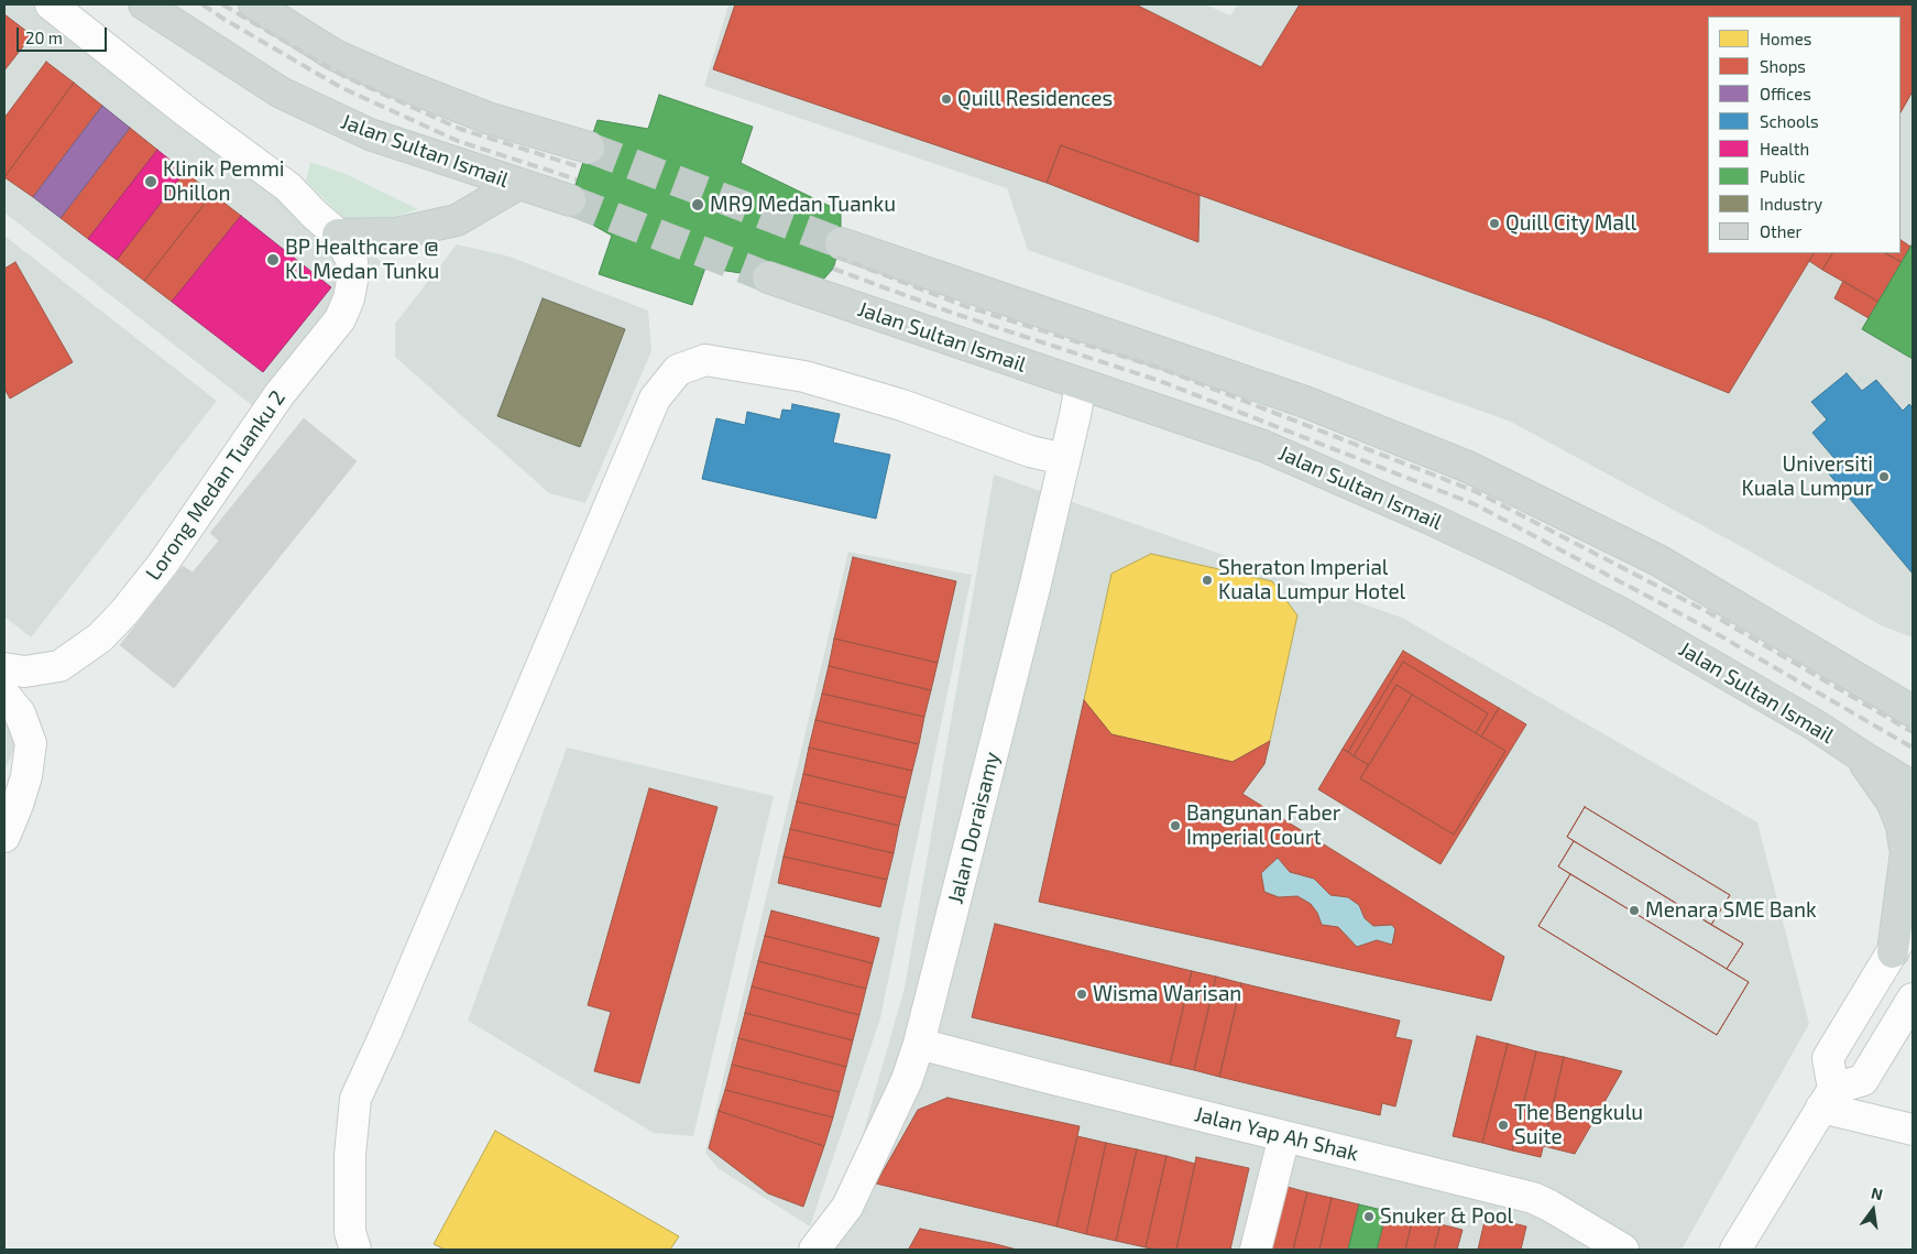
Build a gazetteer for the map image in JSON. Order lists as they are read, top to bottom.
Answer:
{
  "streets": {
    "main road": ["Jalan Sultan Ismail"],
    "street": ["Lorong Medan Tuanku 2", "Jalan Doraisamy", "Jalan Yap Ah Shak"]
  },
  "crossings": [
    ["Jalan Sultan Ismail", "Jalan Doraisamy"],
    ["Jalan Doraisamy", "Jalan Yap Ah Shak"]
  ],
  "places": [
    "Quill Residences",
    "Klinik Pemmi Dhillon",
    "MR9 Medan Tuanku",
    "Quill City Mall",
    "BP Healthcare @ KL Medan Tunku",
    "Universiti Kuala Lumpur",
    "Sheraton Imperial Kuala Lumpur Hotel",
    "Bangunan Faber Imperial Court",
    "Menara SME Bank",
    "Wisma Warisan",
    "The Bengkulu Suite",
    "Snuker & Pool"
  ],
  "legend": [
    "Homes",
    "Shops",
    "Offices",
    "Schools",
    "Health",
    "Public",
    "Industry",
    "Other"
  ],
  "scale_bar": "20 m",
  "north": "top"
}
